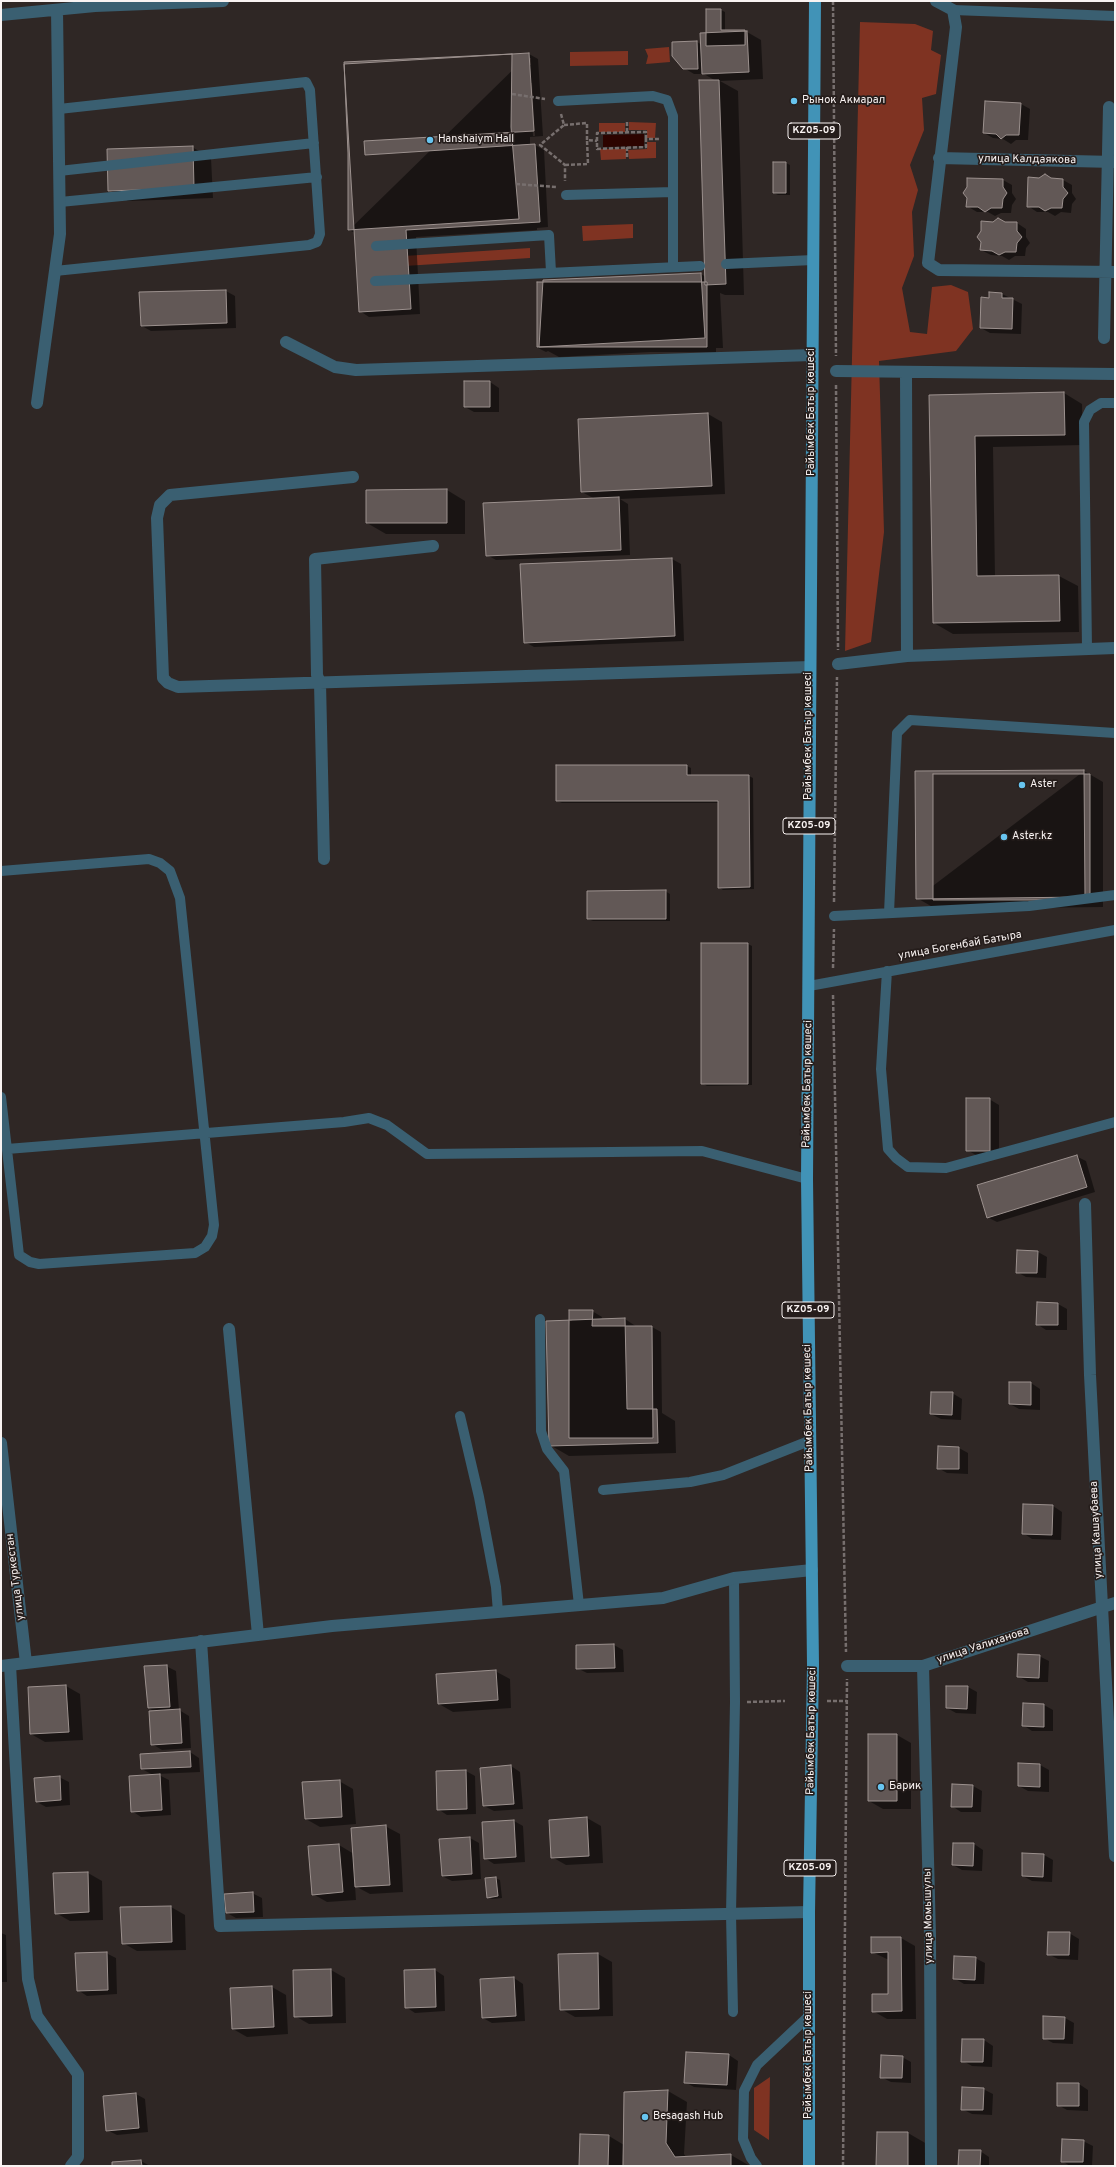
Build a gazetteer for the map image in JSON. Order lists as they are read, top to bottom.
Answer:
{
  "streets": {
    "main road": ["KZ05-09", "Райымбек Батыр көшесі"],
    "street": [
      "улица Калдаякова",
      "улица Кашаубаева",
      "улица Туркестан",
      "улица Уалиханова",
      "улица Момышулы"
    ],
    "lane": ["улица Богенбай Батыра"]
  },
  "crossings": [
    ["Райымбек Батыр көшесі", "улица Богенбай Батыра"],
    ["улица Кашаубаева", "улица Уалиханова"],
    ["улица Уалиханова", "улица Момышулы"]
  ],
  "places": [
    "Рынок Акмарал",
    "Hanshaiym Hall",
    "Aster",
    "Aster.kz",
    "Барик",
    "Besagash Hub"
  ]
}
